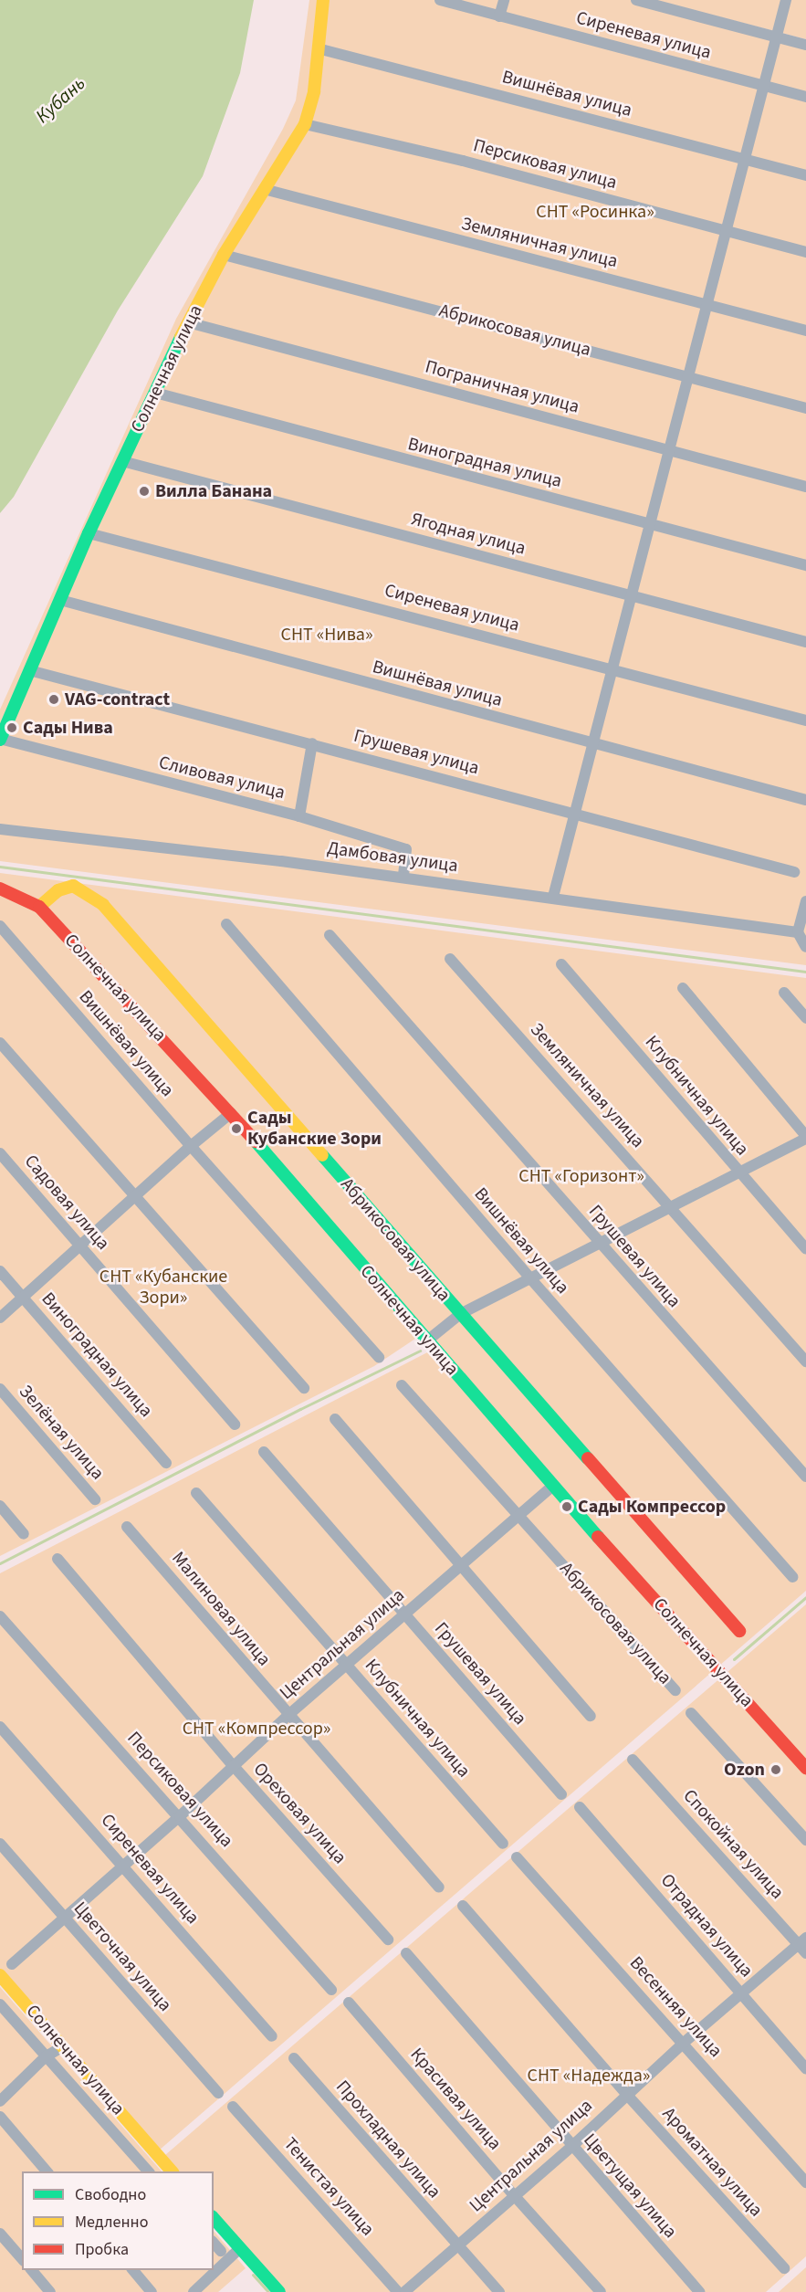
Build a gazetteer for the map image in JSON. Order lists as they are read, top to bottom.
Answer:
{
  "streets": {
    "street": [
      "Сиреневая улица",
      "Вишнёвая улица",
      "Персиковая улица",
      "Земляничная улица",
      "Абрикосовая улица",
      "Солнечная улица",
      "Пограничная улица",
      "Виноградная улица",
      "Ягодная улица",
      "Грушевая улица",
      "Сливовая улица",
      "Дамбовая улица",
      "Клубничная улица",
      "Садовая улица",
      "Зелёная улица",
      "Малиновая улица",
      "Центральная улица",
      "Ореховая улица",
      "Спокойная улица",
      "Отрадная улица",
      "Цветочная улица",
      "Весенняя улица",
      "Красивая улица",
      "Прохладная улица",
      "Ароматная улица",
      "Цветущая улица",
      "Тенистая улица"
    ]
  },
  "crossings": [
    ["Сиреневая улица", "Солнечная улица"],
    ["Сиреневая улица", "Центральная улица"],
    ["Вишнёвая улица", "Солнечная улица"],
    ["Персиковая улица", "Солнечная улица"],
    ["Персиковая улица", "Центральная улица"],
    ["Земляничная улица", "Солнечная улица"],
    ["Абрикосовая улица", "Солнечная улица"],
    ["Абрикосовая улица", "Центральная улица"],
    ["Солнечная улица", "Пограничная улица"],
    ["Солнечная улица", "Виноградная улица"],
    ["Солнечная улица", "Ягодная улица"],
    ["Солнечная улица", "Грушевая улица"],
    ["Солнечная улица", "Сливовая улица"],
    ["Солнечная улица", "Центральная улица"],
    ["Грушевая улица", "Центральная улица"],
    ["Сливовая улица", "Дамбовая улица"],
    ["Клубничная улица", "Центральная улица"],
    ["Малиновая улица", "Центральная улица"],
    ["Центральная улица", "Ореховая улица"],
    ["Центральная улица", "Спокойная улица"],
    ["Центральная улица", "Отрадная улица"],
    ["Центральная улица", "Цветочная улица"],
    ["Центральная улица", "Весенняя улица"],
    ["Центральная улица", "Красивая улица"],
    ["Центральная улица", "Прохладная улица"],
    ["Центральная улица", "Ароматная улица"],
    ["Центральная улица", "Цветущая улица"]
  ],
  "water": ["Кубань"],
  "parks": [
    "СНТ «Росинка»",
    "СНТ «Нива»",
    "СНТ «Горизонт»",
    "СНТ «Кубанские Зори»",
    "СНТ «Компрессор»",
    "СНТ «Надежда»"
  ],
  "places": [
    "Вилла Банана",
    "VAG-contract",
    "Сады Нива",
    "Сады Кубанские Зори",
    "Сады Компрессор",
    "Ozon"
  ],
  "legend": ["Свободно", "Медленно", "Пробка"]
}
